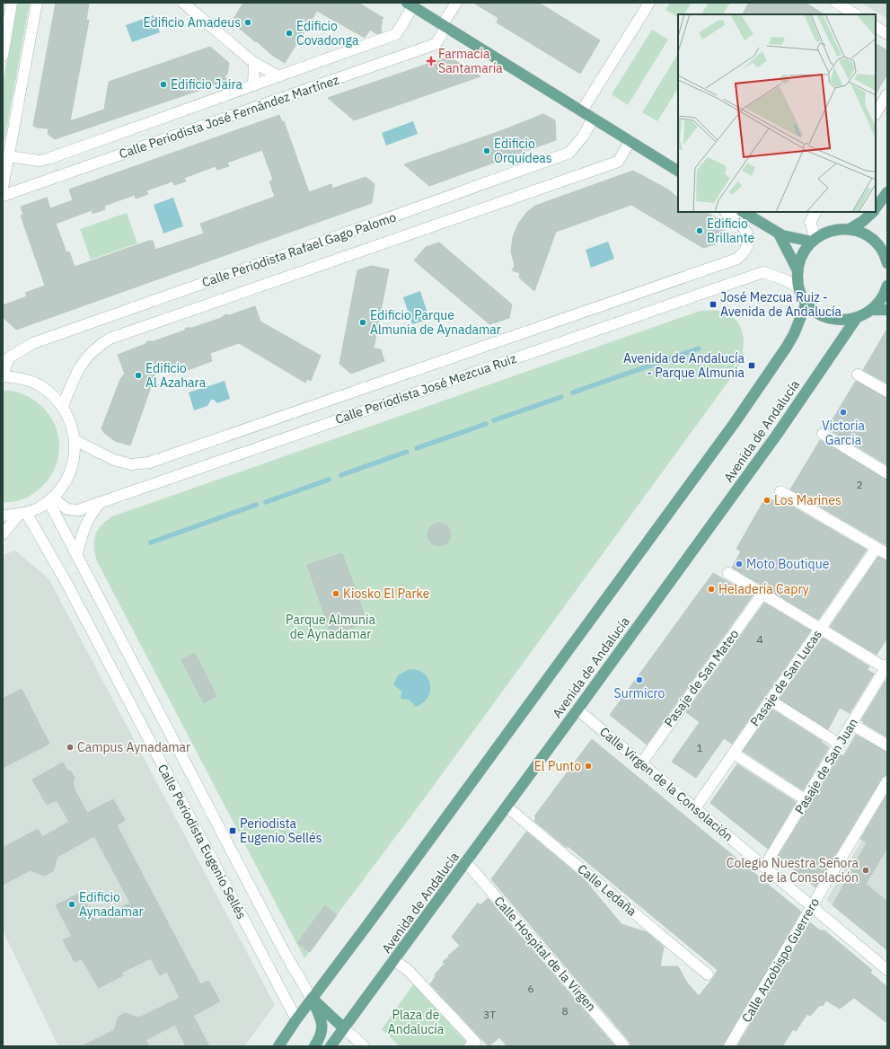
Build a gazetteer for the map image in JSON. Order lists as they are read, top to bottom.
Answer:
{
  "streets": {
    "main road": ["Avenida de Andalucía"],
    "street": [
      "Calle Periodista José Fernández Martínez",
      "Calle Periodista Rafael Gago Palomo",
      "Calle Periodista José Mezcua Ruiz",
      "Pasaje de San Mateo",
      "Pasaje de San Lucas",
      "Pasaje de San Juan",
      "Calle Virgen de la Consolación",
      "Calle Periodista Eugenio Sellés",
      "Calle Ledaña",
      "Calle Hospital de la Virgen",
      "Calle Arzobispo Guerrero"
    ]
  },
  "crossings": [
    ["Calle Periodista José Mezcua Ruiz", "Calle Periodista Eugenio Sellés"],
    ["Avenida de Andalucía", "Calle Virgen de la Consolación"],
    ["Avenida de Andalucía", "Calle Ledaña"],
    ["Avenida de Andalucía", "Calle Hospital de la Virgen"],
    ["Pasaje de San Mateo", "Calle Virgen de la Consolación"],
    ["Pasaje de San Lucas", "Calle Virgen de la Consolación"],
    ["Pasaje de San Juan", "Calle Virgen de la Consolación"],
    ["Calle Virgen de la Consolación", "Calle Arzobispo Guerrero"]
  ],
  "parks": ["Parque Almunia de Aynadamar", "Plaza de Andalucía"],
  "places": {
    "other": [
      "Edificio Amadeus",
      "Edificio Covadonga",
      "Edificio Jaira",
      "Edificio Orquídeas",
      "Edificio Brillante",
      "Edificio Parque Almunia de Aynadamar",
      "Edificio Al Azahara",
      "Victoria Garcia",
      "Los Marines",
      "Moto Boutique",
      "Heladería Capry",
      "Kiosko El Parke",
      "Surmicro",
      "Campus Aynadamar",
      "El Punto",
      "Colegio Nuestra Señora de la Consolación",
      "Edificio Aynadamar"
    ],
    "health": ["Farmacia Santamaría"],
    "transit": ["José Mezcua Ruiz - Avenida de Andalucía", "Avenida de Andalucía - Parque Almunia", "Periodista Eugenio Sellés"]
  },
  "house_numbers": [
    "2",
    "4",
    "1",
    "6",
    "8",
    "3T"
  ]
}
